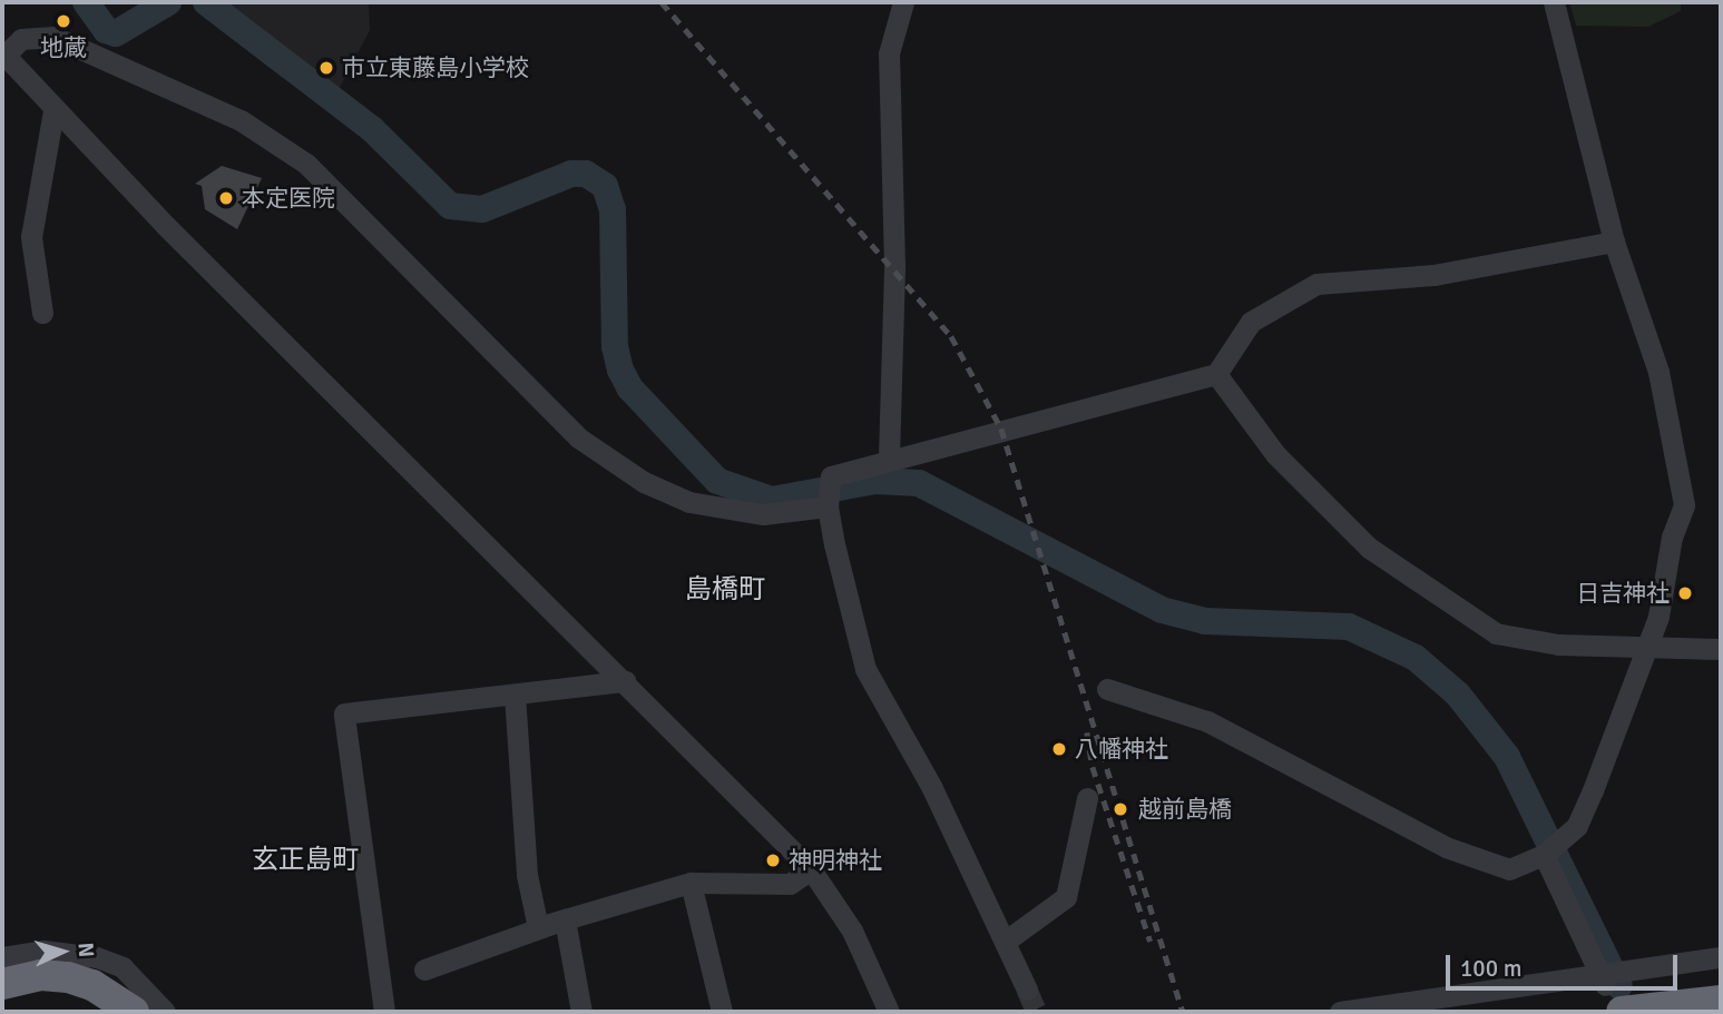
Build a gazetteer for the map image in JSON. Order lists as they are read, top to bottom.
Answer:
{
  "districts": ["島橋町", "玄正島町"],
  "places": [
    "地蔵",
    "市立東藤島小学校",
    "本定医院",
    "日吉神社",
    "八幡神社",
    "越前島橋",
    "神明神社"
  ],
  "scale_bar": "100 m",
  "north": "right"
}
